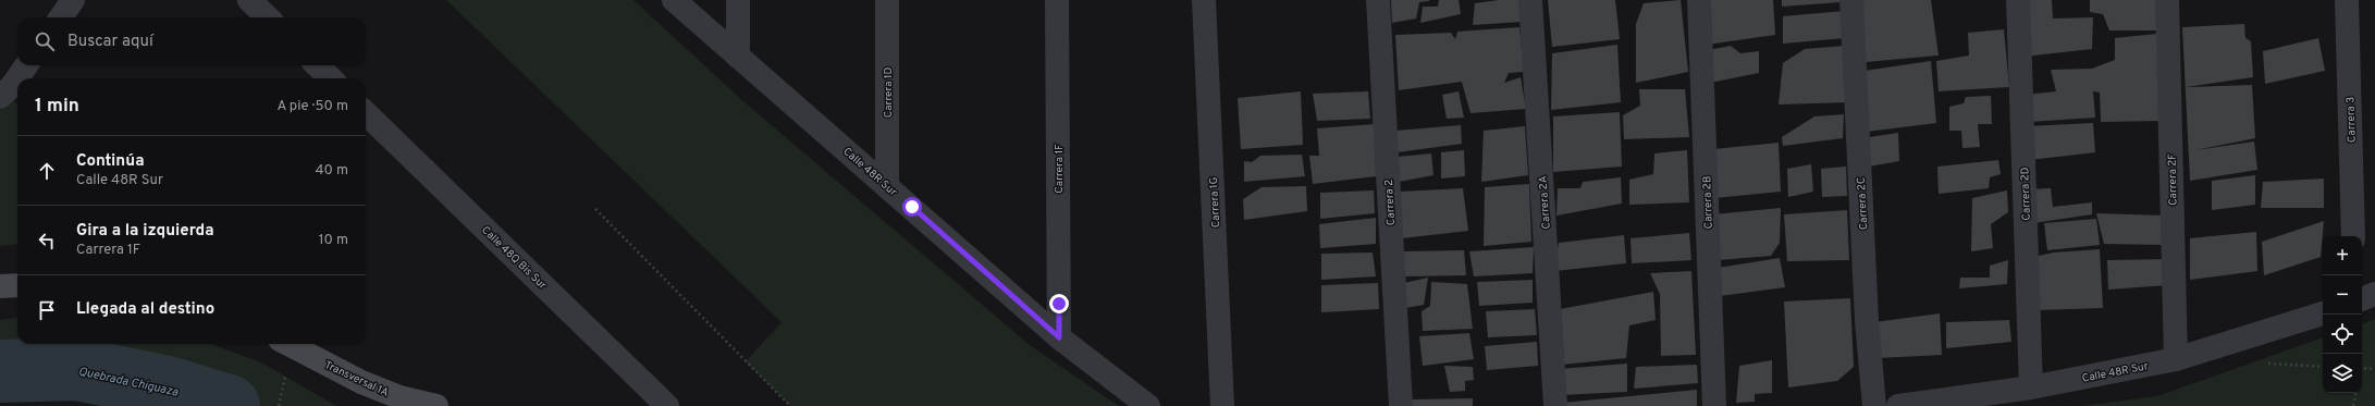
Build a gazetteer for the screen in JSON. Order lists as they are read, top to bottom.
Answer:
{
  "streets": {
    "main road": ["Transversal 1A"],
    "street": [
      "Carrera 1D",
      "Carrera 3",
      "Carrera 1F",
      "Calle 48R Sur",
      "Carrera 2F",
      "Carrera 2D",
      "Carrera 1G",
      "Carrera 2",
      "Carrera 2A",
      "Carrera 2B",
      "Carrera 2C",
      "Calle 48Q Bis Sur"
    ]
  },
  "crossings": [
    ["Carrera 1D", "Calle 48R Sur"],
    ["Carrera 1F", "Calle 48R Sur"],
    ["Calle 48R Sur", "Carrera 2F"],
    ["Calle 48R Sur", "Carrera 2D"]
  ],
  "water": ["Quebrada Chiguaza"],
  "page": {
    "search": "Buscar aquí",
    "heading": ["1 min", "A pie · 50 m"],
    "list": [
      ["Continúa", "Calle 48R Sur", "40 m"],
      ["Gira a la izquierda", "Carrera 1F", "10 m"],
      "Llegada al destino"
    ],
    "map_buttons": ["+", "−"]
  }
}
